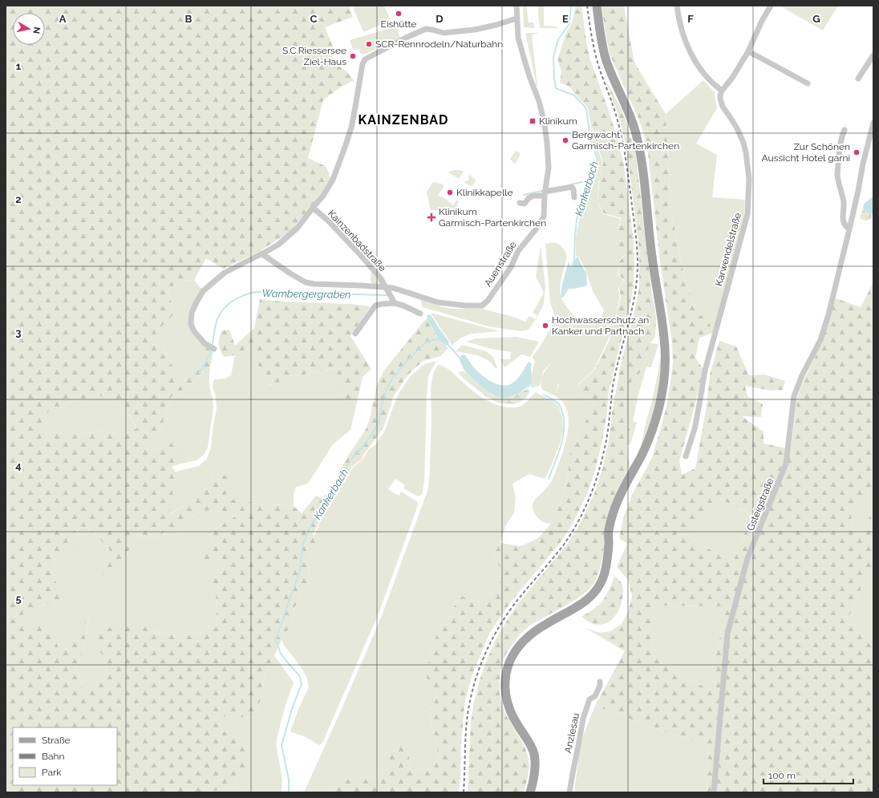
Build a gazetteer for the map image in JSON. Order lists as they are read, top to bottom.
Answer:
{
  "streets": {
    "street": [
      "Kainzenbadstraße",
      "Karwendelstraße",
      "Auenstraße",
      "Gsteigstraße",
      "Anzlesau"
    ]
  },
  "crossings": [
    ["Kainzenbadstraße", "Auenstraße"]
  ],
  "districts": ["KAINZENBAD"],
  "water": ["Kankerbach", "Wambergergraben"],
  "places": {
    "other": [
      "Eishütte",
      "SCR-Rennrodeln/Naturbahn",
      "S.C.Riessersee Ziel-Haus",
      "Bergwacht Garmisch-Partenkirchen",
      "Zur Schönen Aussicht Hotel garni",
      "Klinikkapelle",
      "Hochwasserschutz an Kanker und Partnach"
    ],
    "transit": ["Klinikum"],
    "health": ["Klinikum Garmisch-Partenkirchen"]
  },
  "legend": ["Straße", "Bahn", "Park"],
  "scale_bar": "100 m",
  "north": "right",
  "grid": {
    "columns": [
      "A",
      "B",
      "C",
      "D",
      "E",
      "F",
      "G"
    ],
    "rows": [
      "1",
      "2",
      "3",
      "4",
      "5"
    ]
  }
}
